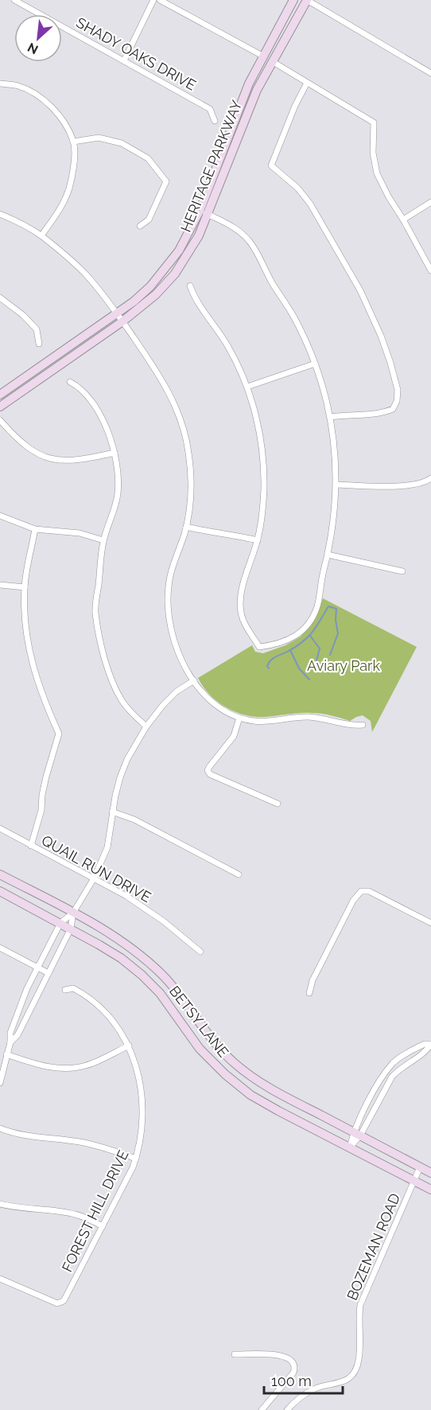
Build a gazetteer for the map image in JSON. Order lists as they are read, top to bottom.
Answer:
{
  "streets": {
    "main road": ["HERITAGE PARKWAY", "BETSY LANE"],
    "street": [
      "SHADY OAKS DRIVE",
      "QUAIL RUN DRIVE",
      "FOREST HILL DRIVE",
      "BOZEMAN ROAD"
    ]
  },
  "crossings": [
    ["BETSY LANE", "BOZEMAN ROAD"]
  ],
  "parks": ["Aviary Park"],
  "scale_bar": "100 m",
  "north": "bottom left"
}
